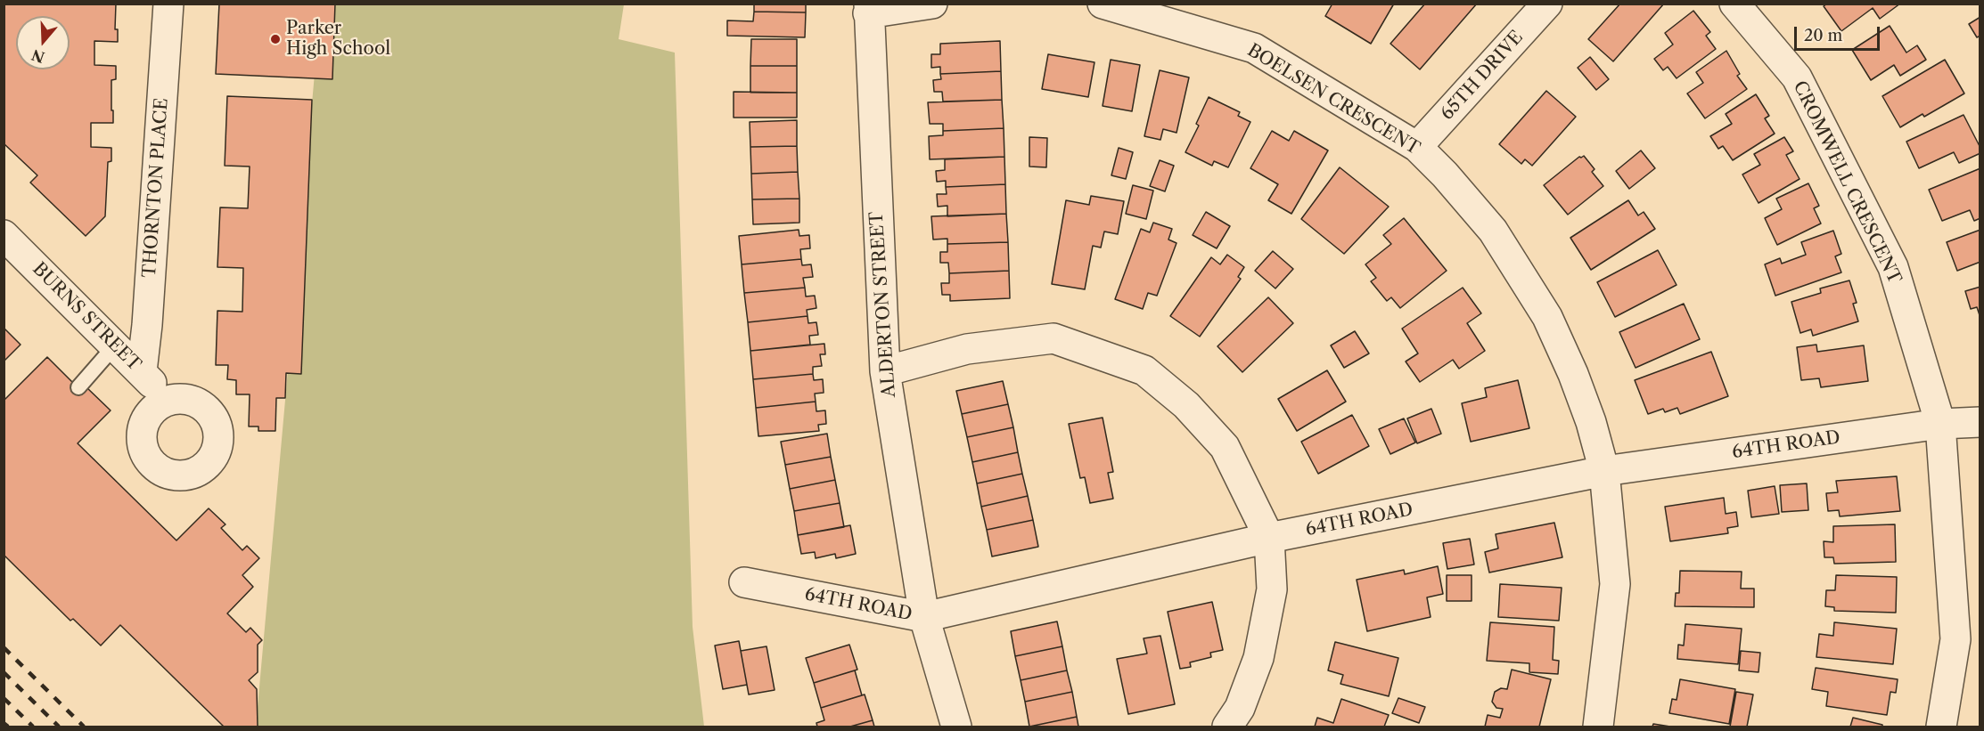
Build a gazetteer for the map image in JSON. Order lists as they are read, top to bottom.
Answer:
{
  "streets": {
    "street": [
      "65TH DRIVE",
      "BOELSEN CRESCENT",
      "CROMWELL CRESCENT",
      "THORNTON PLACE",
      "ALDERTON STREET",
      "BURNS STREET",
      "64TH ROAD"
    ]
  },
  "crossings": [
    ["65TH DRIVE", "BOELSEN CRESCENT"],
    ["BOELSEN CRESCENT", "64TH ROAD"],
    ["CROMWELL CRESCENT", "64TH ROAD"],
    ["THORNTON PLACE", "BURNS STREET"],
    ["ALDERTON STREET", "64TH ROAD"]
  ],
  "places": ["Parker High School"],
  "scale_bar": "20 m",
  "north": "bottom"
}
